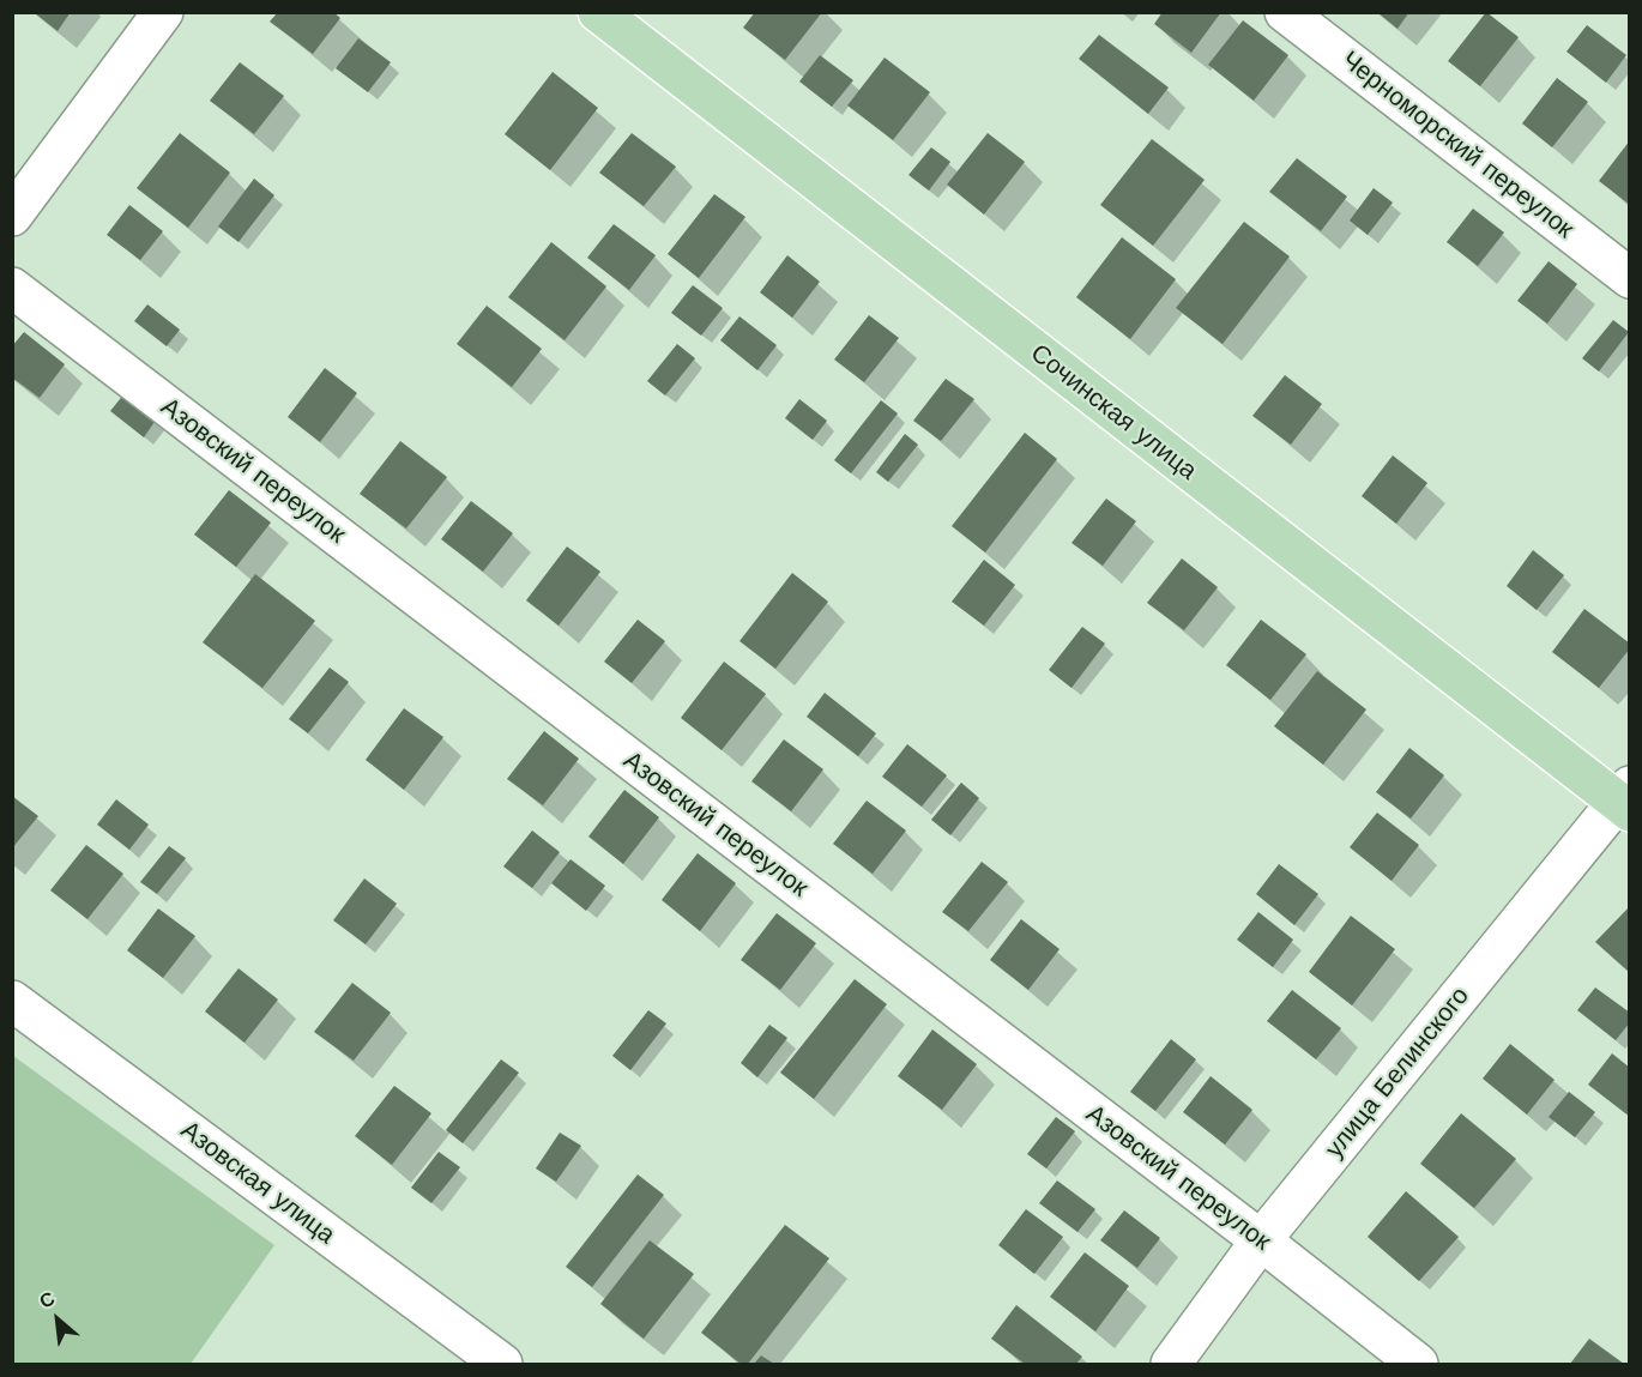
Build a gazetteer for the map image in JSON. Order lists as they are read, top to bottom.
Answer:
{
  "streets": {
    "main road": ["Сочинская улица"],
    "lane": [
      "Черноморский переулок",
      "Азовский переулок",
      "улица Белинского",
      "Азовская улица"
    ]
  },
  "crossings": [
    ["Сочинская улица", "улица Белинского"],
    ["Азовский переулок", "улица Белинского"]
  ],
  "north": "top left"
}
